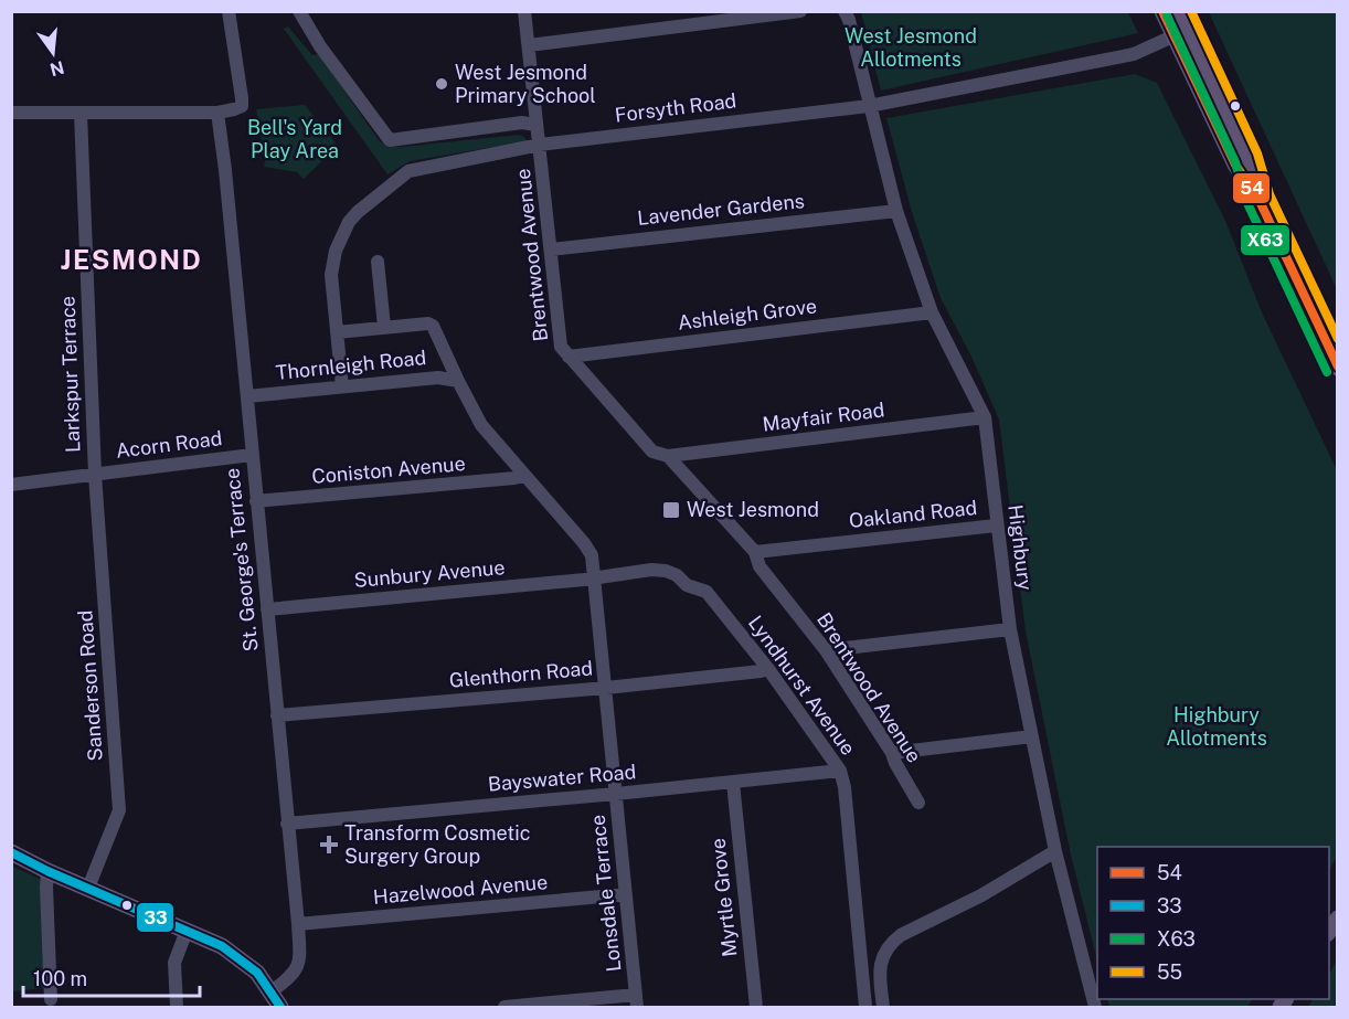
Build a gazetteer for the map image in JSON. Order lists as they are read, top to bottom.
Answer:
{
  "streets": {
    "street": [
      "Forsyth Road",
      "Lavender Gardens",
      "Brentwood Avenue",
      "Ashleigh Grove",
      "Thornleigh Road",
      "Larkspur Terrace",
      "Mayfair Road",
      "Acorn Road",
      "Coniston Avenue",
      "Oakland Road",
      "Highbury",
      "St. George's Terrace",
      "Sunbury Avenue",
      "Glenthorn Road",
      "Sanderson Road",
      "Lyndhurst Avenue",
      "Bayswater Road",
      "Hazelwood Avenue",
      "Lonsdale Terrace",
      "Myrtle Grove"
    ]
  },
  "crossings": [
    ["Forsyth Road", "Brentwood Avenue"],
    ["Forsyth Road", "Thornleigh Road"],
    ["Forsyth Road", "Highbury"],
    ["Lavender Gardens", "Brentwood Avenue"],
    ["Lavender Gardens", "Highbury"],
    ["Brentwood Avenue", "Ashleigh Grove"],
    ["Brentwood Avenue", "Mayfair Road"],
    ["Brentwood Avenue", "Oakland Road"],
    ["Ashleigh Grove", "Highbury"],
    ["Thornleigh Road", "St. George's Terrace"],
    ["Thornleigh Road", "Lonsdale Terrace"],
    ["Larkspur Terrace", "Acorn Road"],
    ["Larkspur Terrace", "Sanderson Road"],
    ["Mayfair Road", "Highbury"],
    ["Acorn Road", "St. George's Terrace"],
    ["Acorn Road", "Sanderson Road"],
    ["Coniston Avenue", "St. George's Terrace"],
    ["Coniston Avenue", "Lonsdale Terrace"],
    ["Oakland Road", "Highbury"],
    ["St. George's Terrace", "Sunbury Avenue"],
    ["St. George's Terrace", "Glenthorn Road"],
    ["St. George's Terrace", "Bayswater Road"],
    ["St. George's Terrace", "Hazelwood Avenue"],
    ["Sunbury Avenue", "Lyndhurst Avenue"],
    ["Sunbury Avenue", "Lonsdale Terrace"],
    ["Glenthorn Road", "Lyndhurst Avenue"],
    ["Glenthorn Road", "Lonsdale Terrace"],
    ["Lyndhurst Avenue", "Bayswater Road"],
    ["Lyndhurst Avenue", "Lonsdale Terrace"],
    ["Bayswater Road", "Lonsdale Terrace"],
    ["Bayswater Road", "Myrtle Grove"],
    ["Hazelwood Avenue", "Lonsdale Terrace"]
  ],
  "districts": ["JESMOND"],
  "parks": ["West Jesmond Allotments", "Bell's Yard Play Area", "Highbury Allotments"],
  "places": {
    "other": ["West Jesmond Primary School"],
    "transit": ["West Jesmond"],
    "health": ["Transform Cosmetic Surgery Group"]
  },
  "lines": [
    "transit line 54",
    "transit line 55",
    "transit line X63",
    "transit line 33"
  ],
  "legend": [
    "54",
    "33",
    "X63",
    "55"
  ],
  "scale_bar": "100 m",
  "north": "bottom"
}
